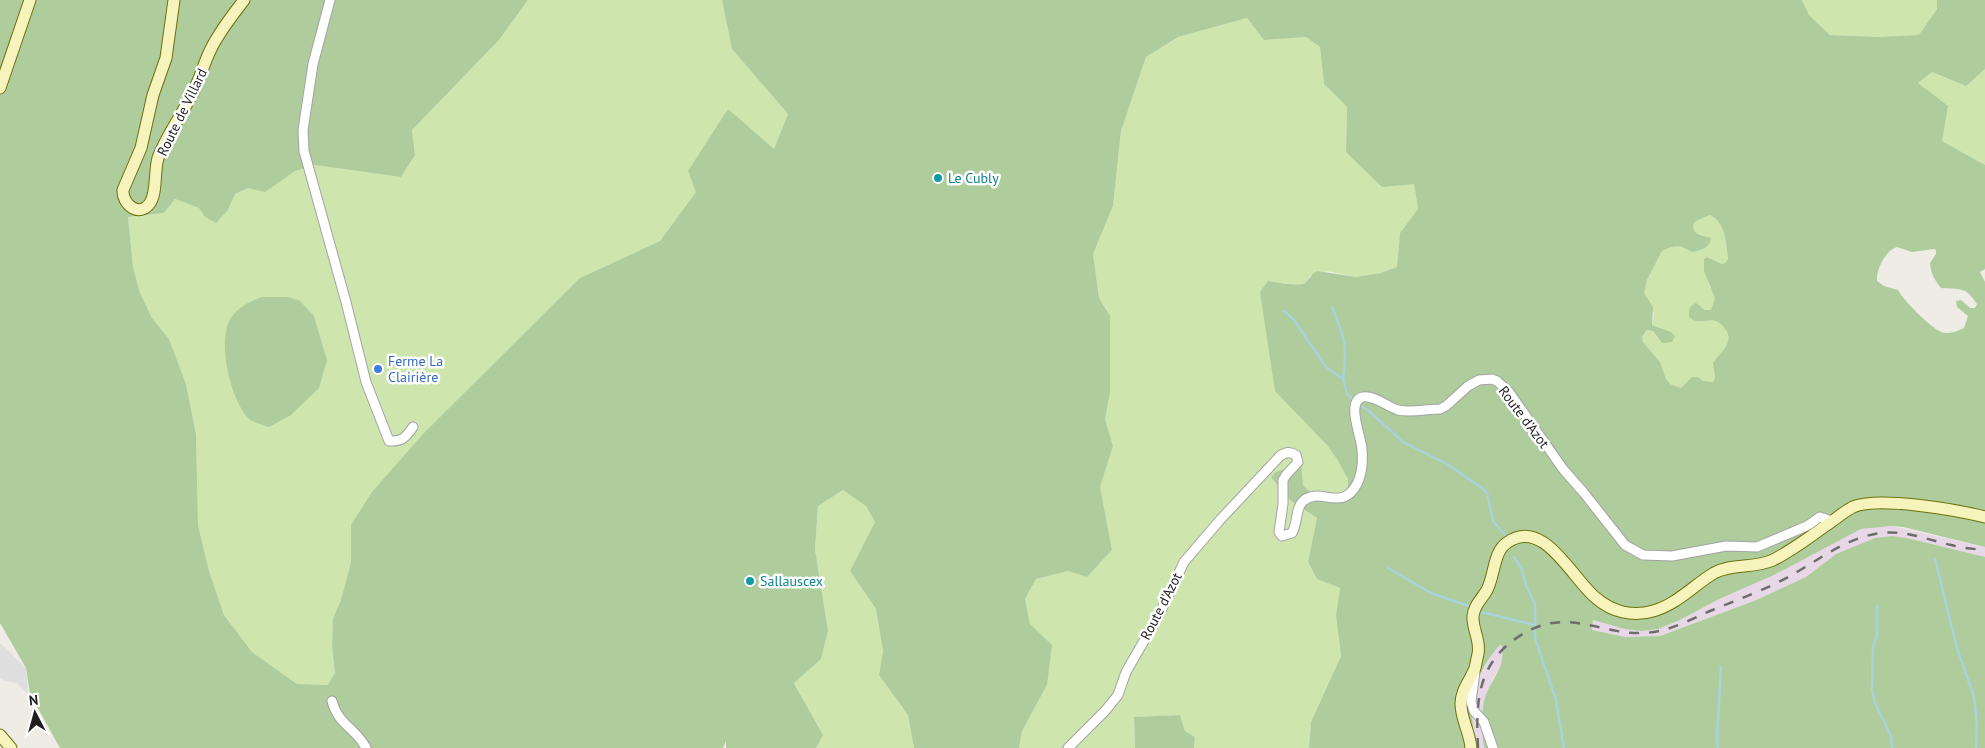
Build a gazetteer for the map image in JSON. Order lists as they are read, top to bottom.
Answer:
{
  "streets": {
    "street": ["Route de Villard", "Route d'Azot"]
  },
  "places": ["Le Cubly", "Ferme La Clairière", "Sallauscex"],
  "north": "top"
}
